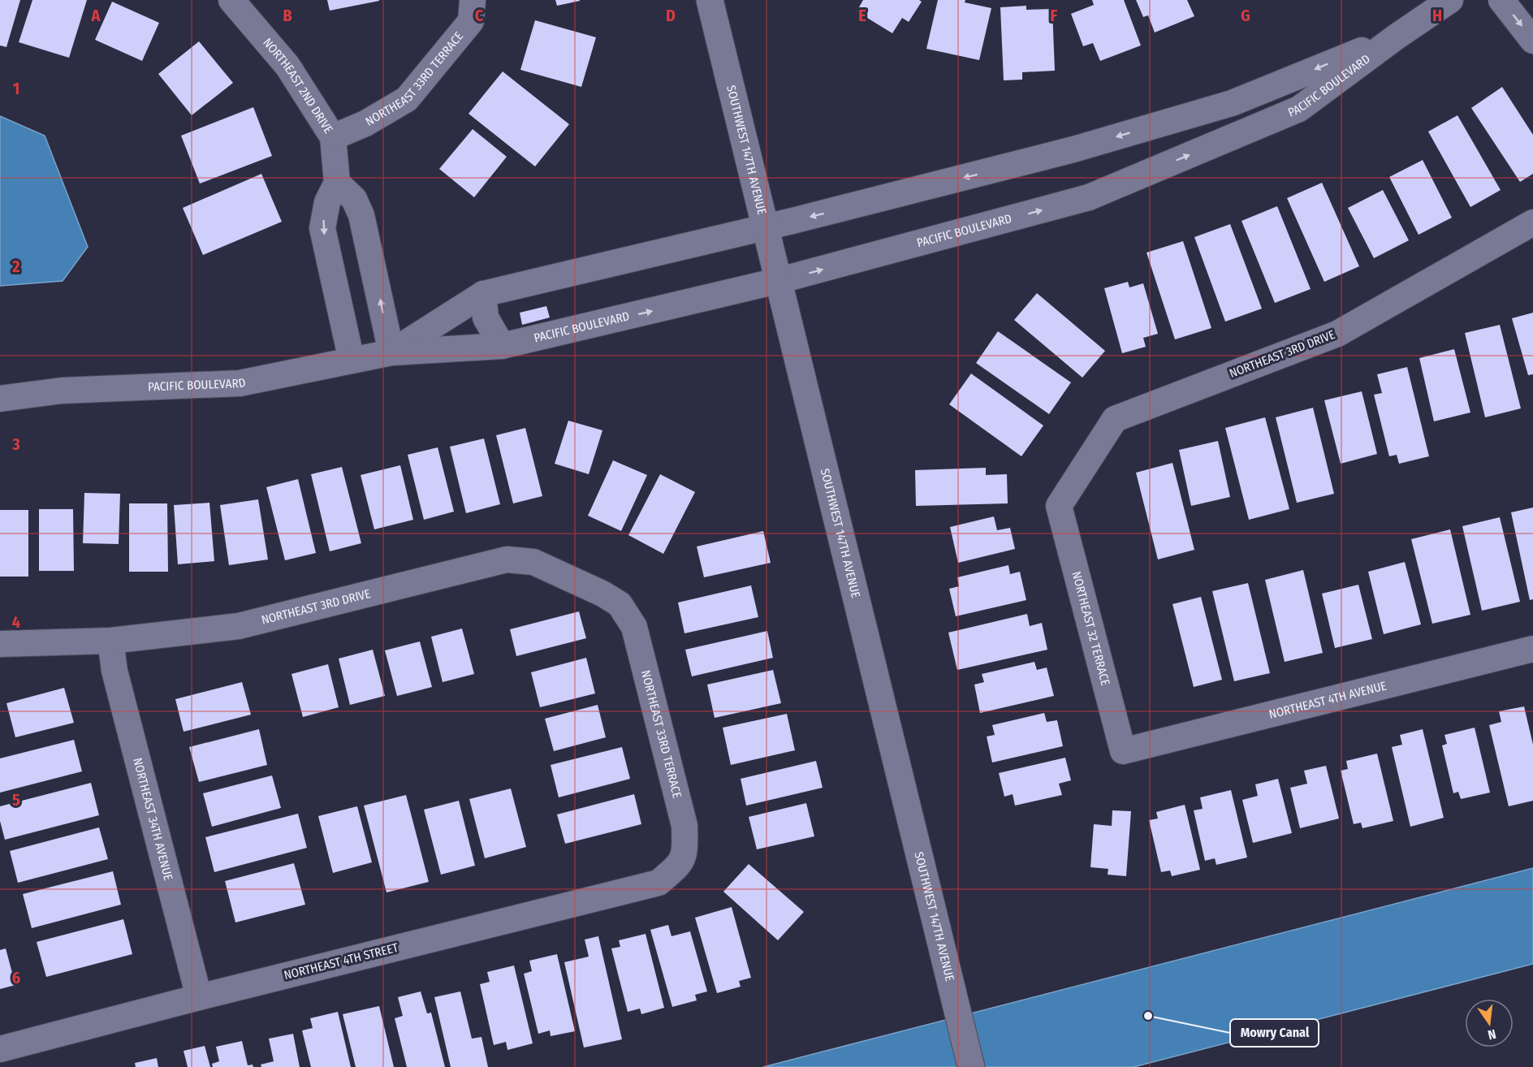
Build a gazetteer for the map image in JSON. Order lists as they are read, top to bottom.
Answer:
{
  "streets": {
    "street": [
      "NORTHEAST 33RD TERRACE",
      "PACIFIC BOULEVARD",
      "NORTHEAST 2ND DRIVE",
      "SOUTHWEST 147TH AVENUE",
      "NORTHEAST 3RD DRIVE",
      "NORTHEAST 32 TERRACE",
      "NORTHEAST 4TH AVENUE",
      "NORTHEAST 34TH AVENUE",
      "NORTHEAST 4TH STREET"
    ]
  },
  "crossings": [
    ["NORTHEAST 33RD TERRACE", "NORTHEAST 2ND DRIVE"],
    ["NORTHEAST 33RD TERRACE", "NORTHEAST 3RD DRIVE"],
    ["NORTHEAST 33RD TERRACE", "NORTHEAST 4TH STREET"],
    ["PACIFIC BOULEVARD", "NORTHEAST 2ND DRIVE"],
    ["PACIFIC BOULEVARD", "SOUTHWEST 147TH AVENUE"],
    ["NORTHEAST 3RD DRIVE", "NORTHEAST 32 TERRACE"],
    ["NORTHEAST 3RD DRIVE", "NORTHEAST 34TH AVENUE"],
    ["NORTHEAST 32 TERRACE", "NORTHEAST 4TH AVENUE"],
    ["NORTHEAST 34TH AVENUE", "NORTHEAST 4TH STREET"]
  ],
  "places": ["Mowry Canal"],
  "north": "bottom",
  "grid": {
    "columns": [
      "A",
      "B",
      "C",
      "D",
      "E",
      "F",
      "G",
      "H"
    ],
    "rows": [
      "1",
      "2",
      "3",
      "4",
      "5",
      "6"
    ]
  }
}
